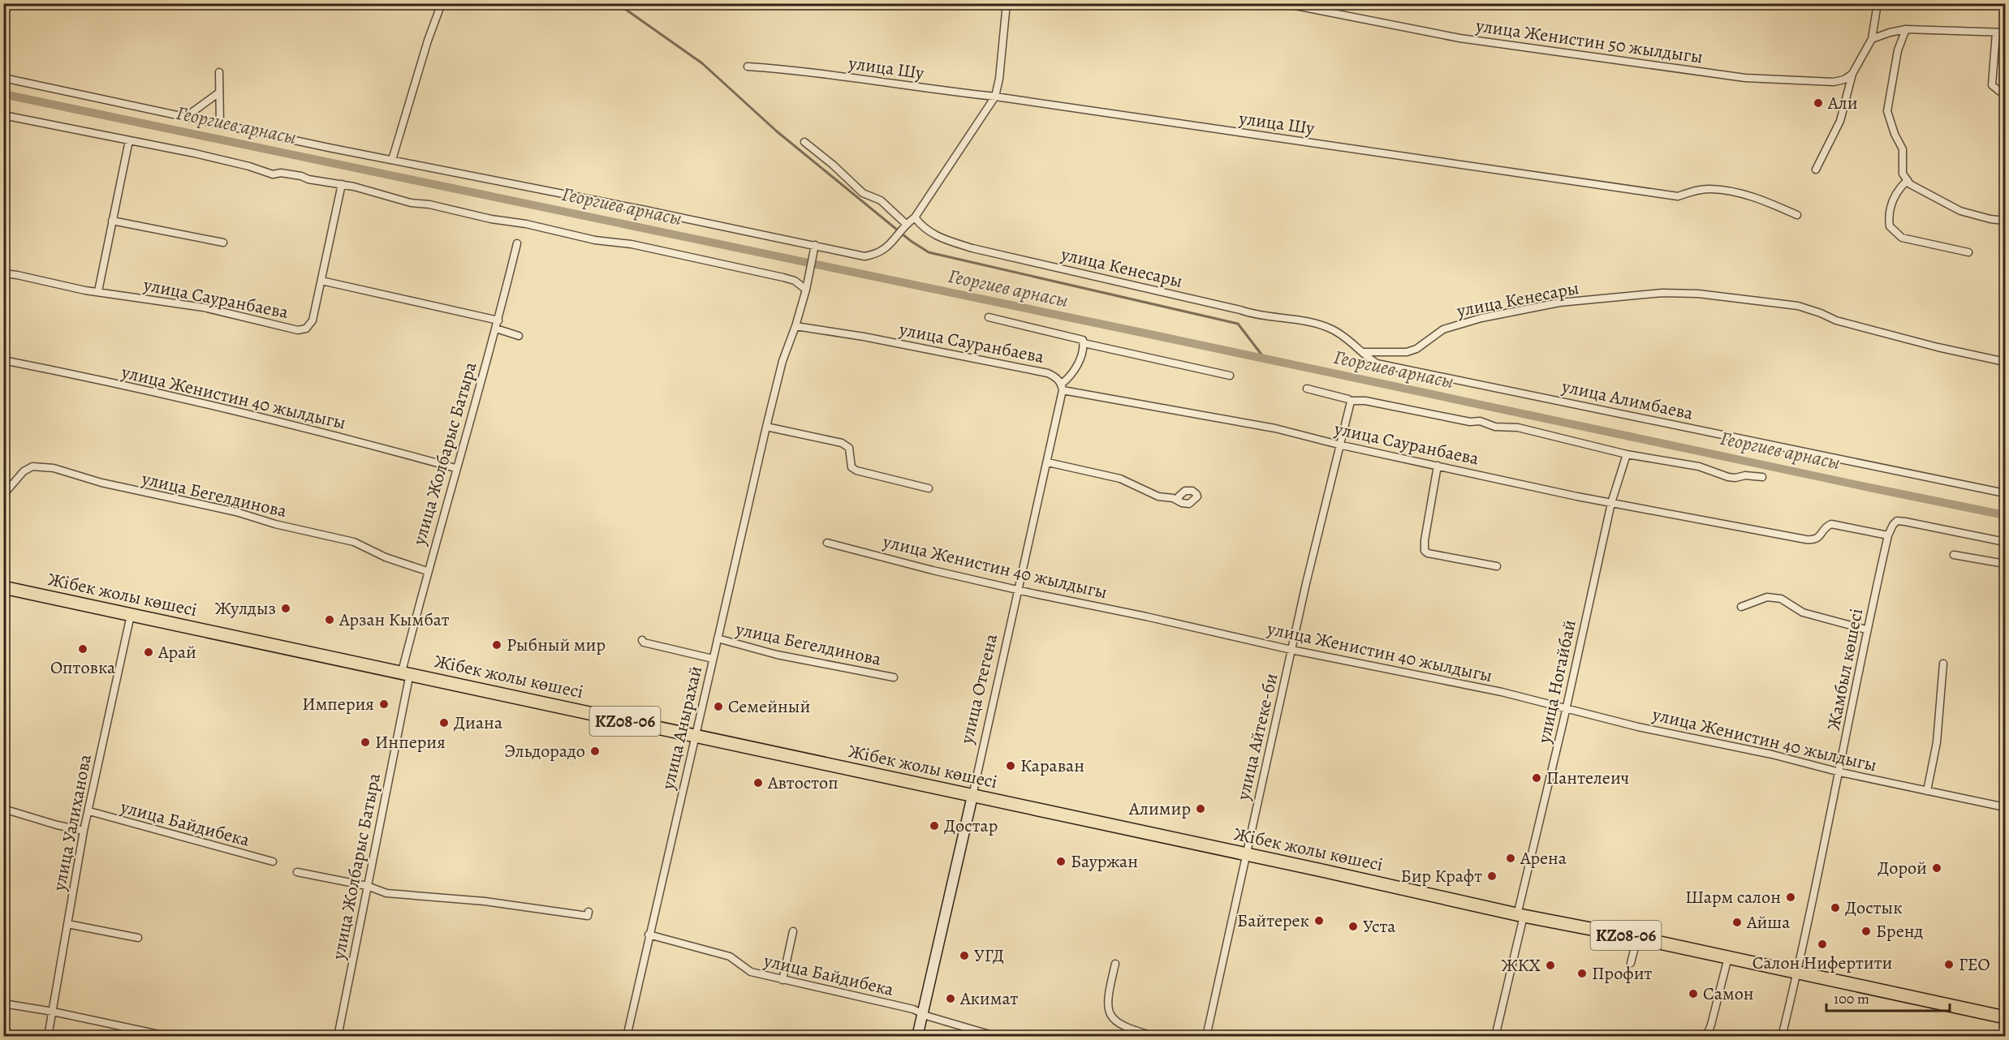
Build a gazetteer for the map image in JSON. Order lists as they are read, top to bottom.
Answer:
{
  "streets": {
    "highway": ["Жібек жолы көшесі", "KZ08-06"],
    "main road": ["улица Отегена"],
    "street": [
      "улица Женистин 50 жылдыгы",
      "улица Шу",
      "улица Кенесары",
      "улица Сауранбаева",
      "улица Женистин 40 жылдыгы",
      "улица Алимбаева",
      "улица Жолбарыс Батыра",
      "улица Бегелдинова",
      "Жамбыл көшесі",
      "улица Ногайбай",
      "улица Анырахай",
      "улица Айтеке-би",
      "улица Уалиханова",
      "улица Байдибека"
    ]
  },
  "crossings": [
    ["улица Кенесары", "улица Алимбаева"],
    ["улица Сауранбаева", "Жамбыл көшесі"],
    ["улица Сауранбаева", "улица Ногайбай"],
    ["улица Сауранбаева", "улица Отегена"],
    ["улица Сауранбаева", "улица Анырахай"],
    ["улица Сауранбаева", "улица Айтеке-би"],
    ["улица Женистин 40 жылдыгы", "улица Жолбарыс Батыра"],
    ["улица Женистин 40 жылдыгы", "Жамбыл көшесі"],
    ["улица Женистин 40 жылдыгы", "улица Ногайбай"],
    ["улица Женистин 40 жылдыгы", "улица Отегена"],
    ["улица Женистин 40 жылдыгы", "улица Айтеке-би"],
    ["улица Жолбарыс Батыра", "улица Бегелдинова"],
    ["улица Жолбарыс Батыра", "Жібек жолы көшесі"],
    ["улица Бегелдинова", "улица Анырахай"],
    ["Жібек жолы көшесі", "Жамбыл көшесі"],
    ["Жібек жолы көшесі", "улица Ногайбай"],
    ["Жібек жолы көшесі", "улица Отегена"],
    ["Жібек жолы көшесі", "улица Анырахай"],
    ["Жібек жолы көшесі", "улица Айтеке-би"],
    ["Жібек жолы көшесі", "улица Уалиханова"],
    ["улица Отегена", "улица Байдибека"],
    ["улица Анырахай", "улица Байдибека"],
    ["улица Уалиханова", "улица Байдибека"]
  ],
  "water": ["Георгиев арнасы"],
  "places": [
    "Али",
    "Жулдыз",
    "Арзан Кымбат",
    "Рыбный мир",
    "Оптовка",
    "Арай",
    "Империя",
    "Семейный",
    "Диана",
    "Инперия",
    "Эльдорадо",
    "Караван",
    "Пантелеич",
    "Автостоп",
    "Алимир",
    "Достар",
    "Арена",
    "Бауржан",
    "Дорой",
    "Бир Крафт",
    "Шарм салон",
    "Достык",
    "Байтерек",
    "Айша",
    "Уста",
    "Бренд",
    "Салон Нифертити",
    "УГД",
    "ГЕО",
    "ЖКХ",
    "Профит",
    "Самон",
    "Акимат"
  ],
  "scale_bar": "100 m"
}
